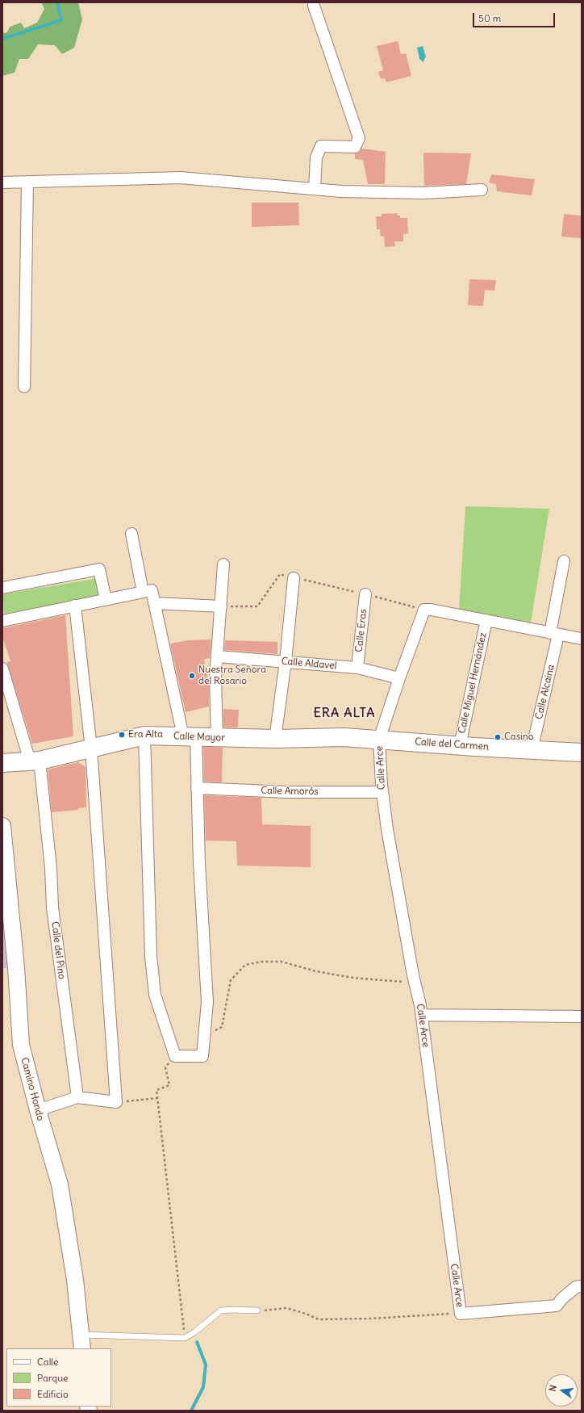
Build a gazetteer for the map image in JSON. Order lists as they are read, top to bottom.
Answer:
{
  "streets": {
    "main road": ["Calle Mayor", "Calle del Carmen", "Camino Hondo"],
    "street": [
      "Calle Eras",
      "Calle Aldavel",
      "Calle Miguel Hernández",
      "Calle Alcaina",
      "Calle Arce",
      "Calle Amorós",
      "Calle del Pino"
    ]
  },
  "crossings": [
    ["Calle Eras", "Calle Aldavel"],
    ["Calle Miguel Hernández", "Calle del Carmen"],
    ["Calle Alcaina", "Calle del Carmen"],
    ["Calle Mayor", "Calle del Carmen"],
    ["Calle Mayor", "Calle Arce"],
    ["Calle Mayor", "Calle del Pino"],
    ["Calle del Carmen", "Calle Arce"],
    ["Calle Arce", "Calle Amorós"]
  ],
  "districts": ["ERA ALTA"],
  "places": ["Nuestra Señora del Rosario", "Era Alta", "Casino"],
  "legend": ["Calle", "Parque", "Edificio"],
  "scale_bar": "50 m",
  "north": "left"
}
